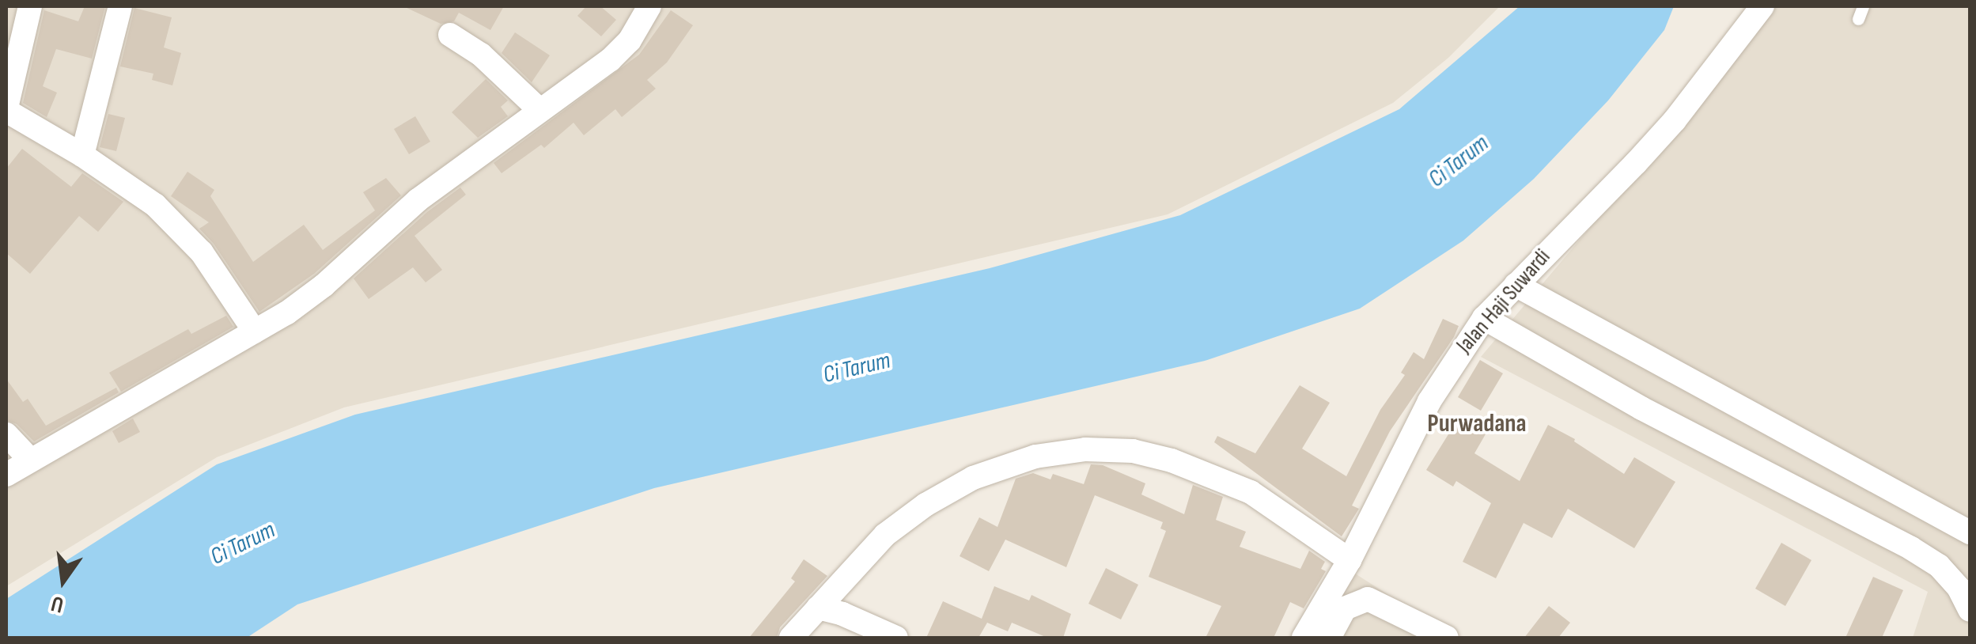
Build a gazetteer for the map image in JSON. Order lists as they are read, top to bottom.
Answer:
{
  "streets": {
    "street": ["Jalan Haji Suwardi"]
  },
  "districts": ["Purwadana"],
  "water": ["Ci Tarum"],
  "north": "bottom"
}
